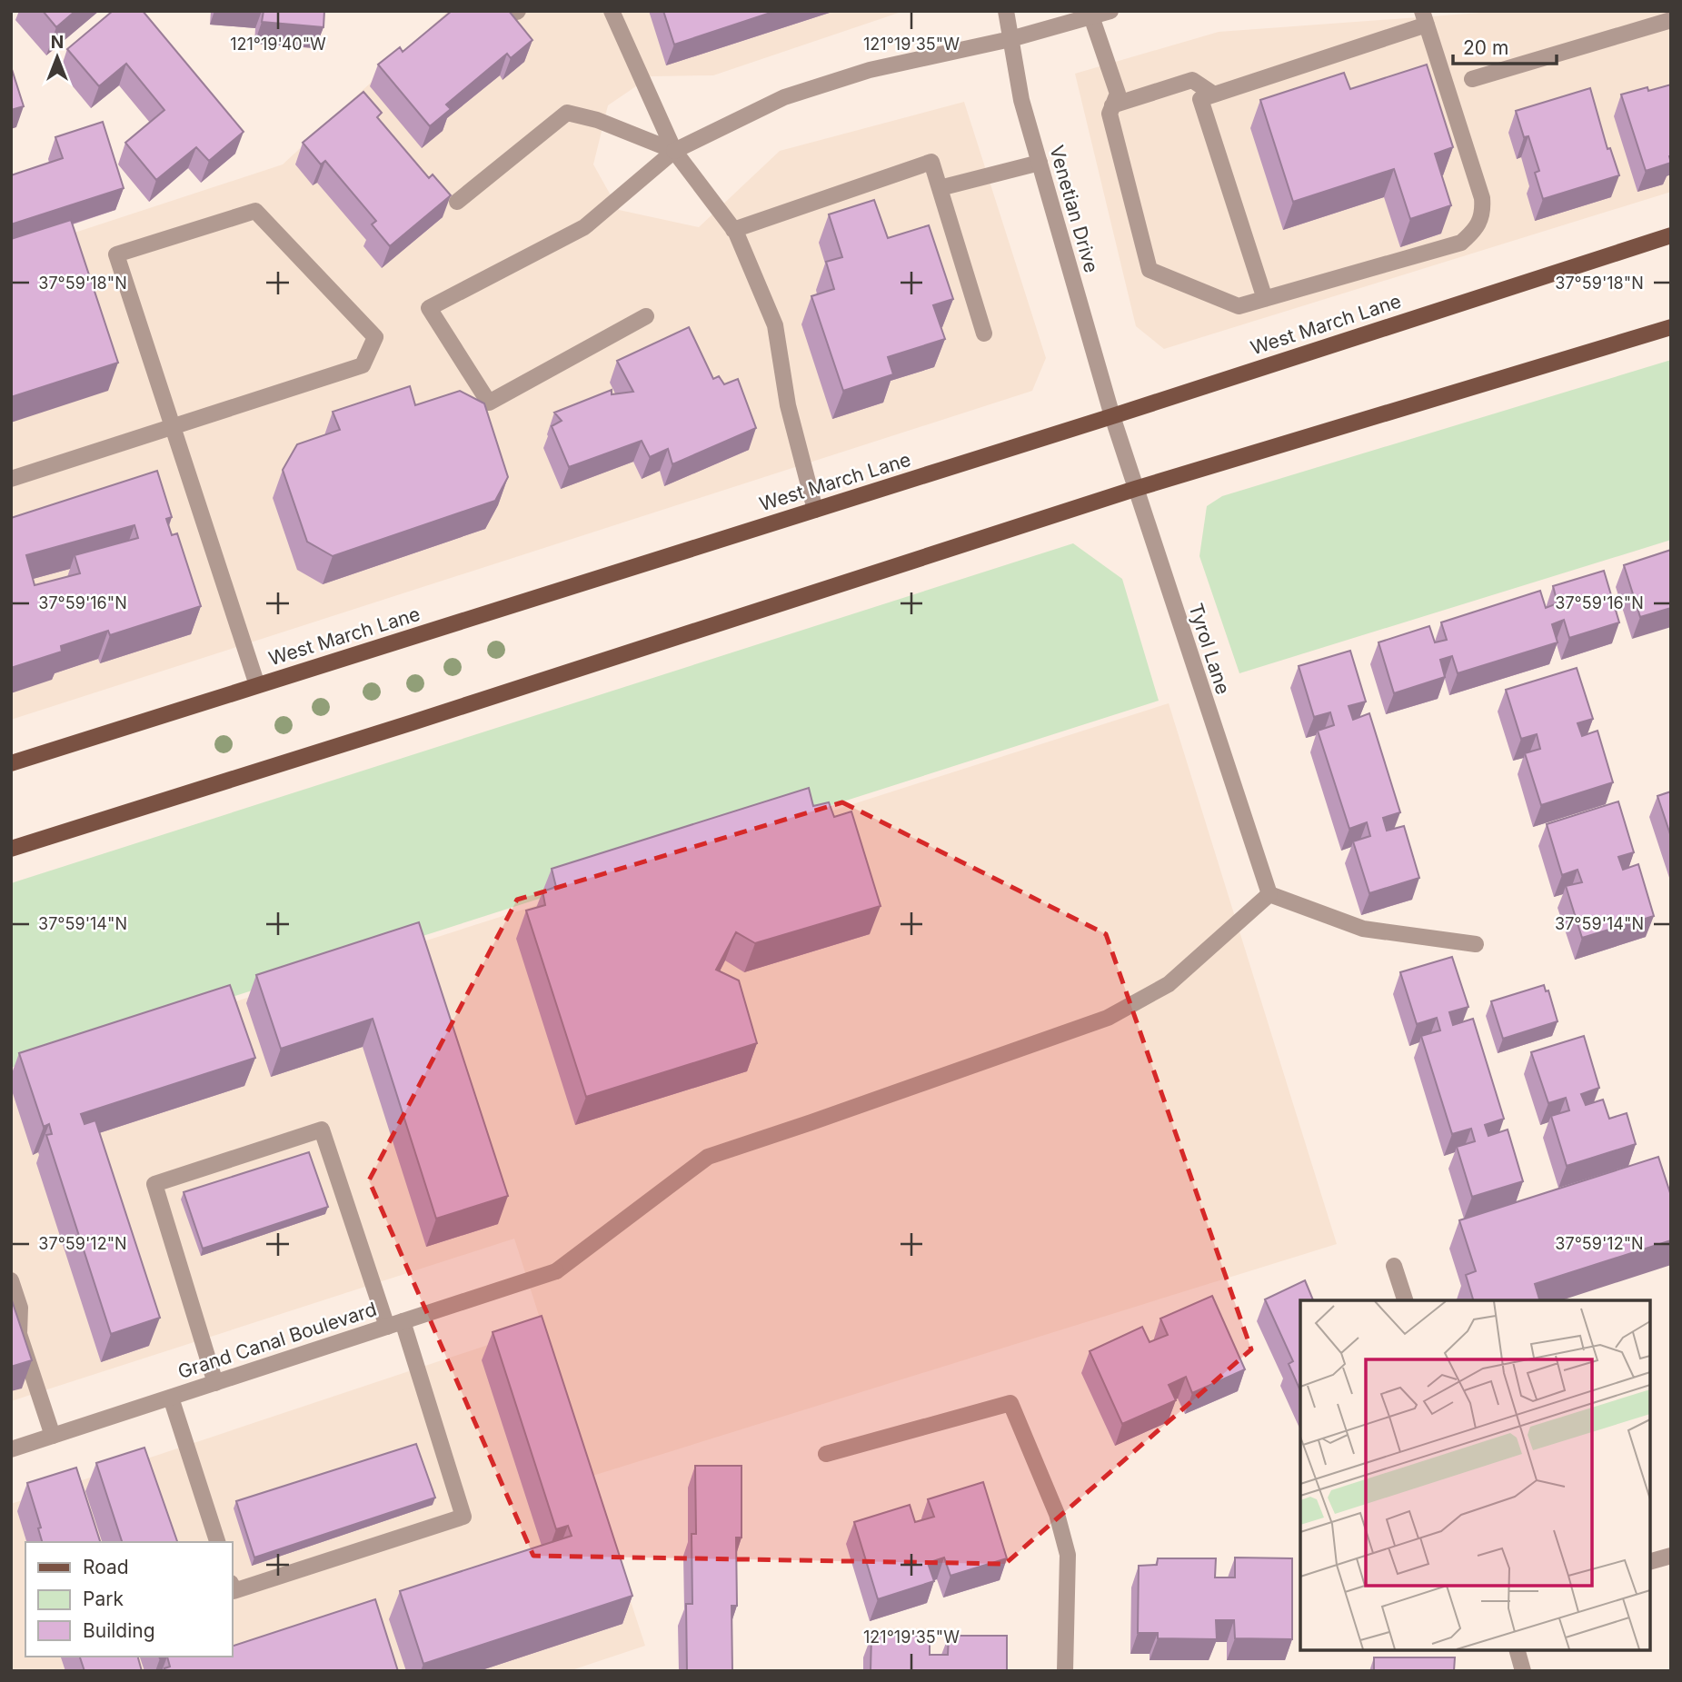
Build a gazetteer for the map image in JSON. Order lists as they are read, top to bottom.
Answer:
{
  "streets": {
    "main road": ["West March Lane"],
    "street": ["Venetian Drive", "Tyrol Lane", "Grand Canal Boulevard"]
  },
  "crossings": [
    ["Venetian Drive", "West March Lane"],
    ["Venetian Drive", "Tyrol Lane"],
    ["West March Lane", "Tyrol Lane"],
    ["Tyrol Lane", "Grand Canal Boulevard"]
  ],
  "legend": ["Road", "Park", "Building"],
  "scale_bar": "20 m",
  "north": "top",
  "coordinates": [
    "121°19'40\"W",
    "121°19'35\"W",
    "37°59'18\"N",
    "37°59'16\"N",
    "37°59'14\"N",
    "37°59'12\"N"
  ]
}
